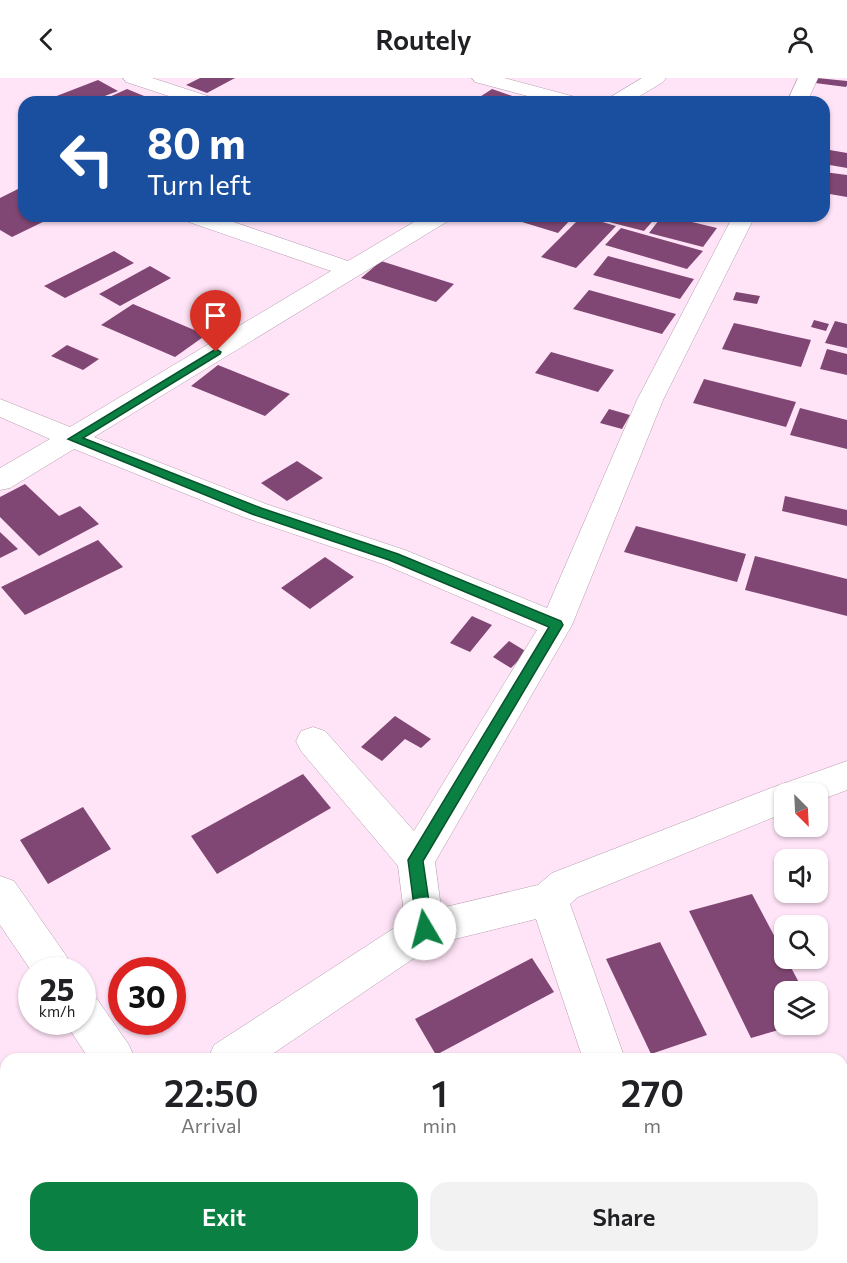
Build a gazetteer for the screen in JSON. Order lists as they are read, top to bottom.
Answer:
{
  "north": "bottom right",
  "page": {
    "header": "Routely",
    "turn": ["80 m", "Turn left"],
    "speed": "25 km/h",
    "limit": "30",
    "eta": [
      "22:50",
      "Arrival",
      "1",
      "min",
      "270",
      "m"
    ],
    "buttons": ["Exit", "Share"]
  }
}
